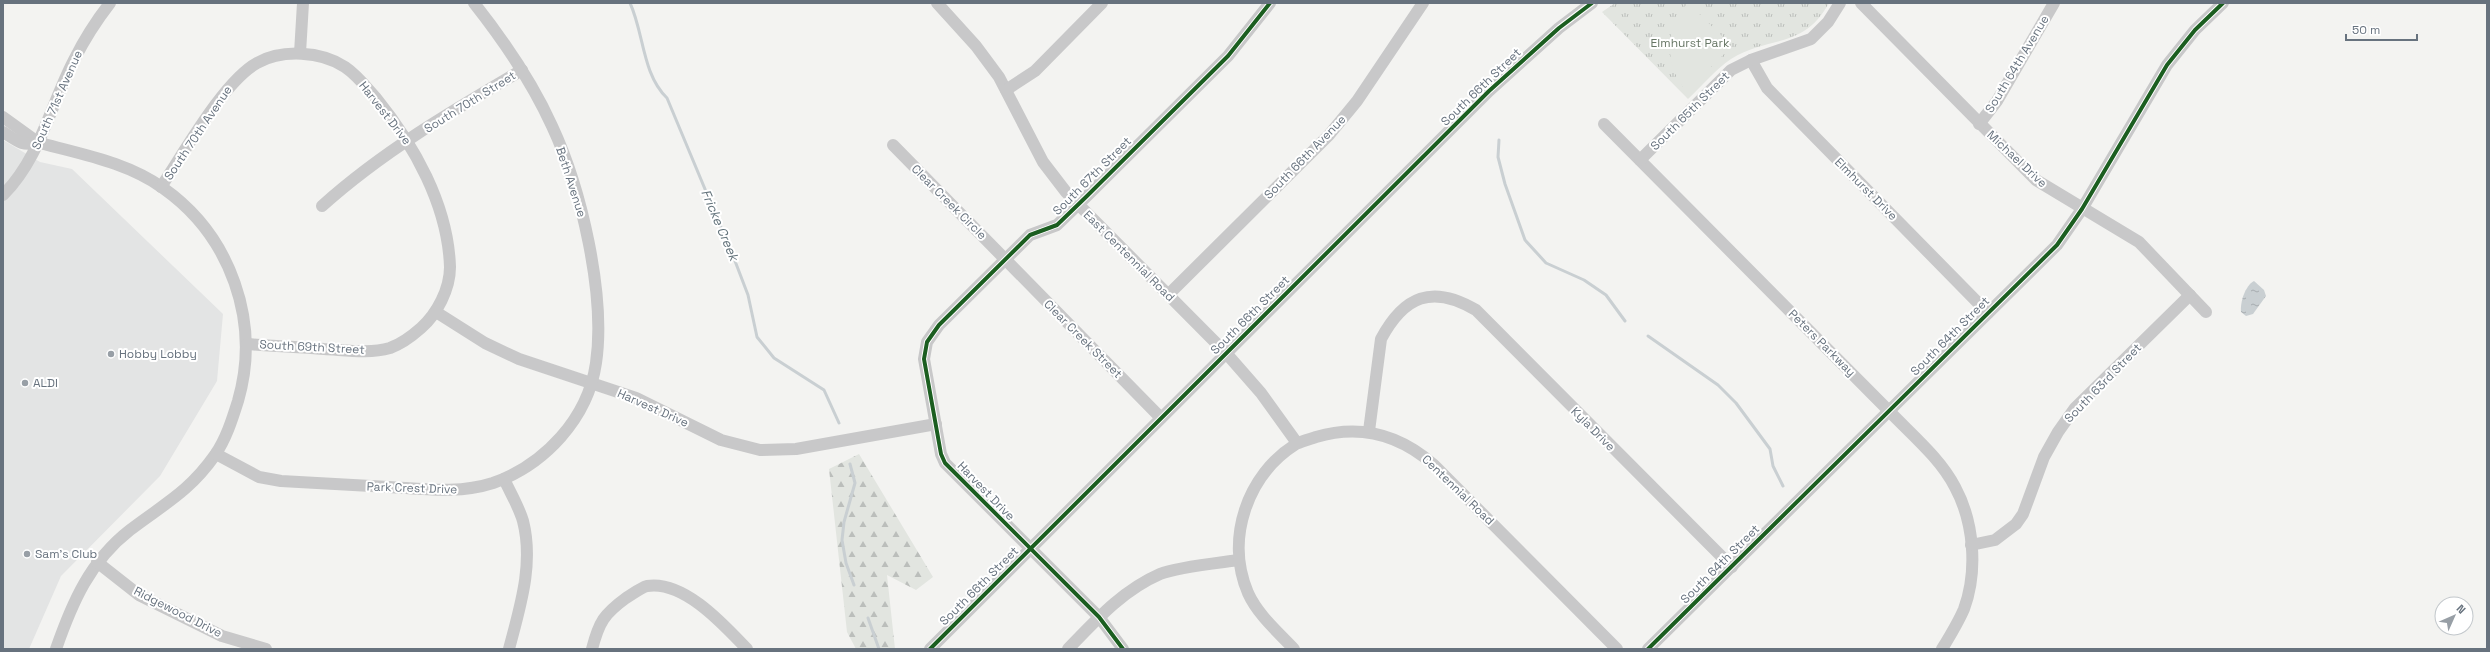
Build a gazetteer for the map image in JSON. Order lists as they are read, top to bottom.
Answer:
{
  "streets": {
    "street": [
      "South 64th Avenue",
      "South 66th Street",
      "South 71st Avenue",
      "South 70th Street",
      "South 65th Street",
      "Harvest Drive",
      "South 70th Avenue",
      "South 66th Avenue",
      "Michael Drive",
      "South 67th Street",
      "Beth Avenue",
      "Elmhurst Drive",
      "Clear Creek Circle",
      "East Centennial Road",
      "South 64th Street",
      "Clear Creek Street",
      "Peters Parkway",
      "South 69th Street",
      "South 63rd Street",
      "Kyla Drive",
      "Park Crest Drive",
      "Centennial Road",
      "Ridgewood Drive"
    ]
  },
  "crossings": [
    ["South 64th Avenue", "Michael Drive"],
    ["South 66th Street", "Harvest Drive"],
    ["South 66th Street", "East Centennial Road"],
    ["South 66th Street", "Clear Creek Street"],
    ["South 70th Street", "Harvest Drive"],
    ["South 70th Street", "Beth Avenue"],
    ["South 65th Street", "Elmhurst Drive"],
    ["South 65th Street", "Peters Parkway"],
    ["Harvest Drive", "South 70th Avenue"],
    ["Harvest Drive", "South 67th Street"],
    ["Harvest Drive", "Beth Avenue"],
    ["Harvest Drive", "South 69th Street"],
    ["Harvest Drive", "Park Crest Drive"],
    ["South 66th Avenue", "East Centennial Road"],
    ["Michael Drive", "South 64th Street"],
    ["Michael Drive", "South 63rd Street"],
    ["South 67th Street", "Clear Creek Circle"],
    ["South 67th Street", "East Centennial Road"],
    ["South 67th Street", "Clear Creek Street"],
    ["Beth Avenue", "Park Crest Drive"],
    ["Elmhurst Drive", "South 64th Street"],
    ["Clear Creek Circle", "Clear Creek Street"],
    ["South 64th Street", "Peters Parkway"],
    ["South 64th Street", "Kyla Drive"],
    ["Peters Parkway", "South 63rd Street"],
    ["Kyla Drive", "Centennial Road"]
  ],
  "water": ["Fricke Creek"],
  "parks": ["Elmhurst Park"],
  "places": ["Hobby Lobby", "ALDI", "Sam's Club"],
  "scale_bar": "50 m",
  "north": "top right"
}
